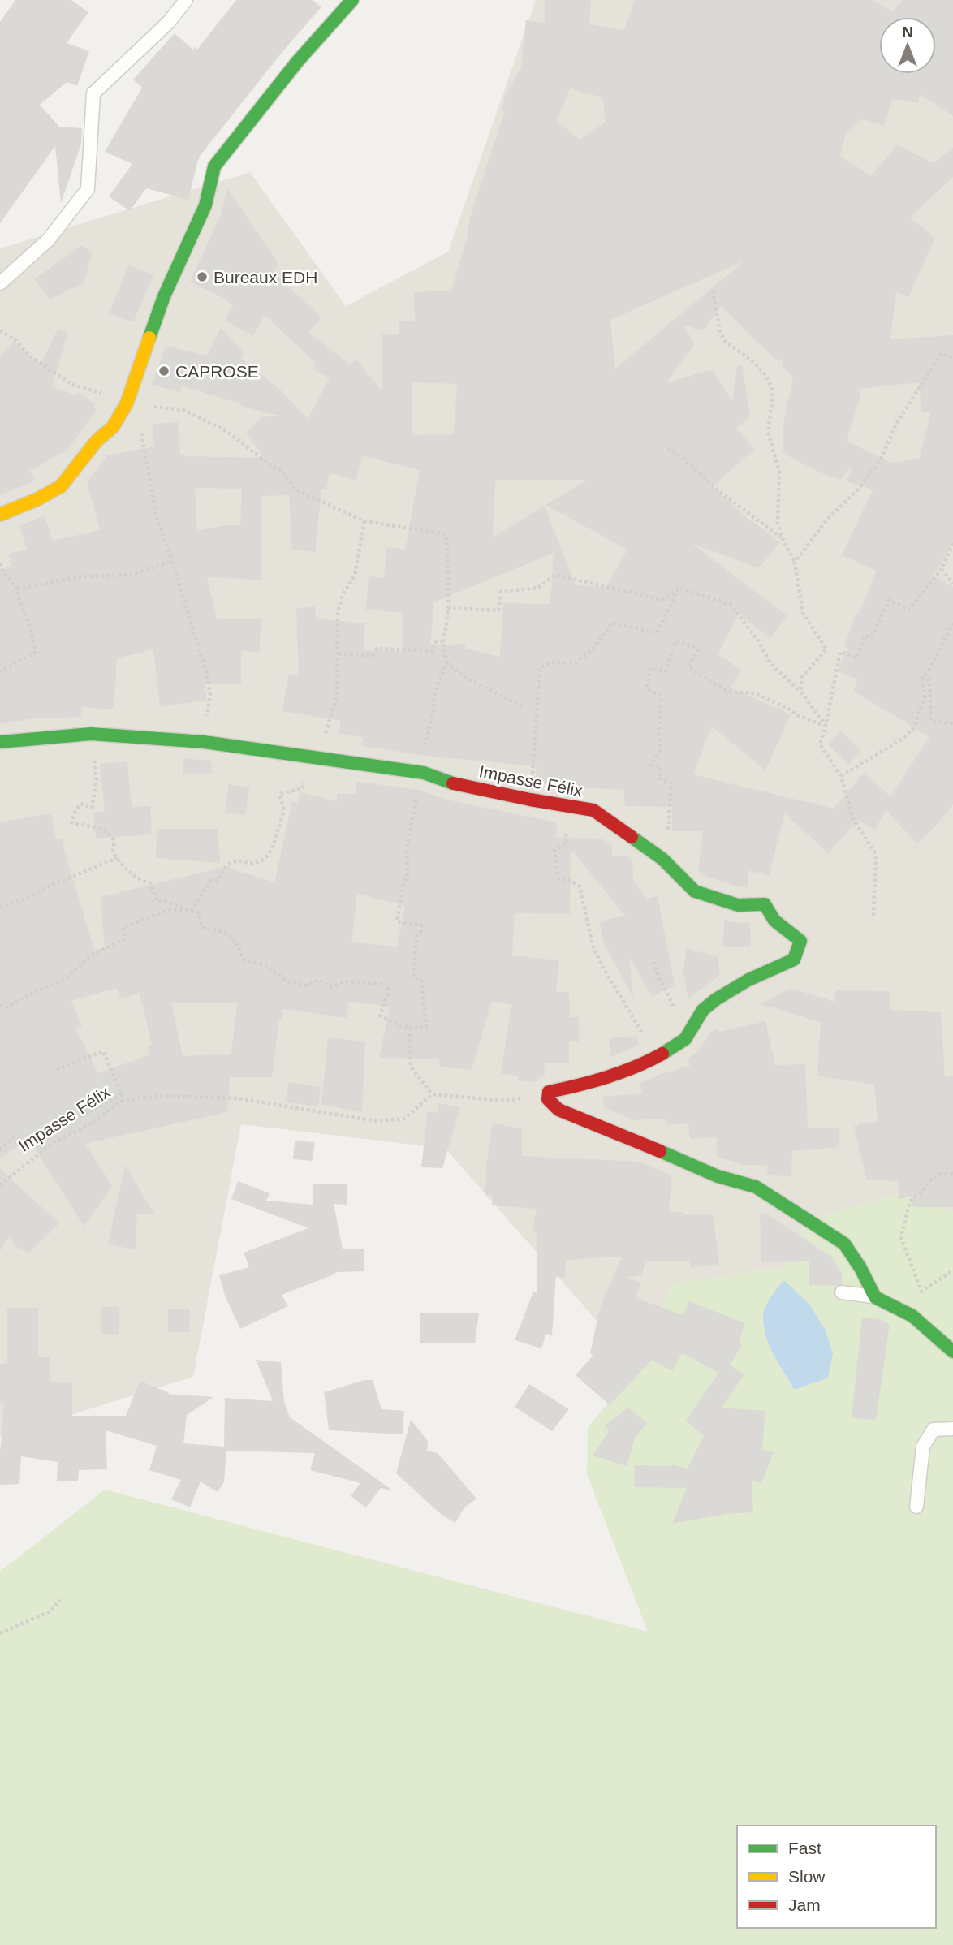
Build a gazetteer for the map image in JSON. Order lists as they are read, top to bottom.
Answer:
{
  "streets": {
    "street": ["Impasse Félix"]
  },
  "places": ["Bureaux EDH", "CAPROSE"],
  "legend": ["Fast", "Slow", "Jam"],
  "north": "top"
}
